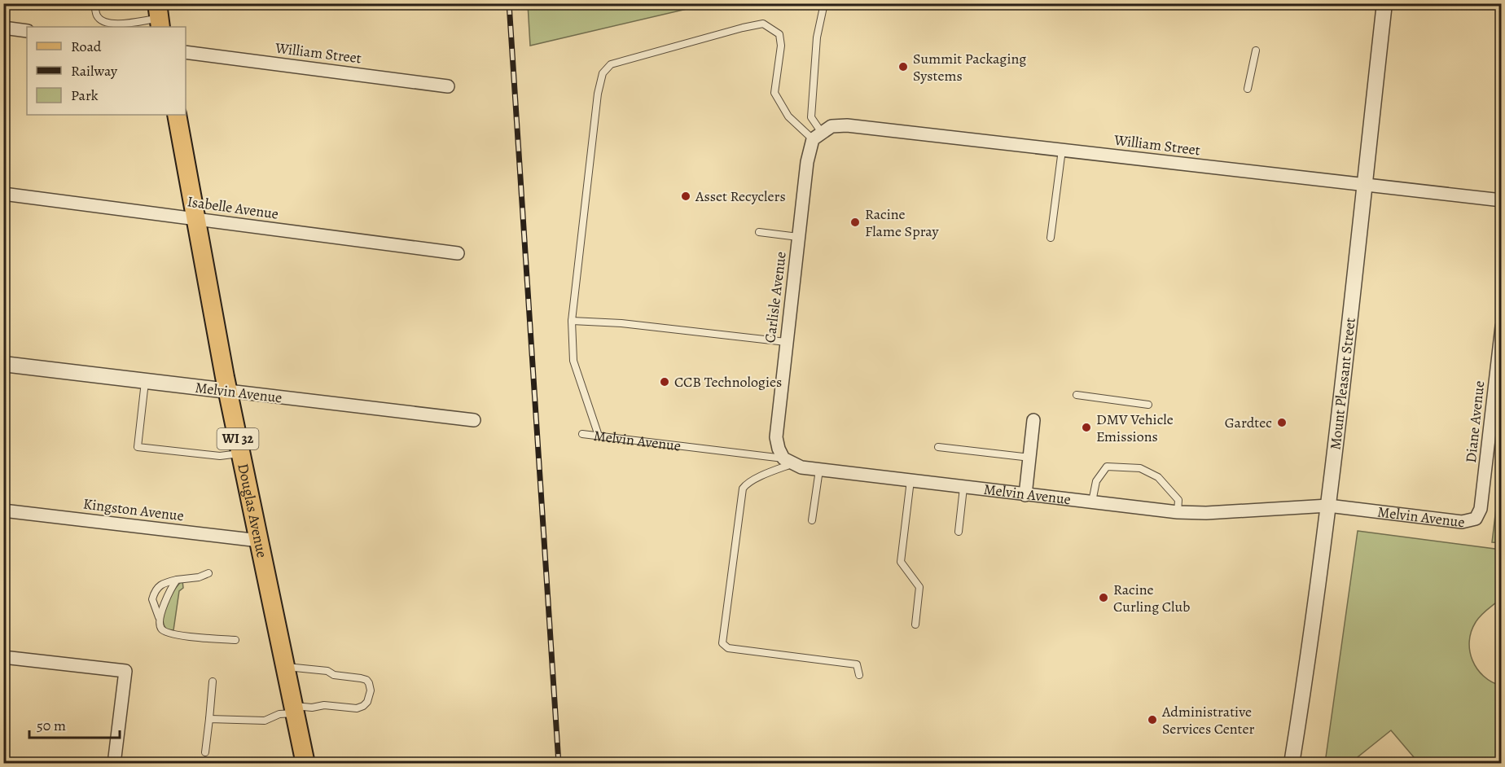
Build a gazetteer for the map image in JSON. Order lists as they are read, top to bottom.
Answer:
{
  "streets": {
    "main road": ["WI 32", "Douglas Avenue"],
    "street": [
      "William Street",
      "Isabelle Avenue",
      "Carlisle Avenue",
      "Mount Pleasant Street",
      "Melvin Avenue",
      "Diane Avenue",
      "Kingston Avenue"
    ]
  },
  "crossings": [
    ["William Street", "Carlisle Avenue"],
    ["William Street", "Mount Pleasant Street"],
    ["Isabelle Avenue", "Douglas Avenue"],
    ["Carlisle Avenue", "Melvin Avenue"],
    ["Mount Pleasant Street", "Melvin Avenue"],
    ["Melvin Avenue", "Diane Avenue"],
    ["Melvin Avenue", "Douglas Avenue"],
    ["Kingston Avenue", "Douglas Avenue"]
  ],
  "places": [
    "Summit Packaging Systems",
    "Asset Recyclers",
    "Racine Flame Spray",
    "CCB Technologies",
    "Gardtec",
    "DMV Vehicle Emissions",
    "Racine Curling Club",
    "Administrative Services Center"
  ],
  "legend": ["Road", "Railway", "Park"],
  "scale_bar": "50 m"
}
